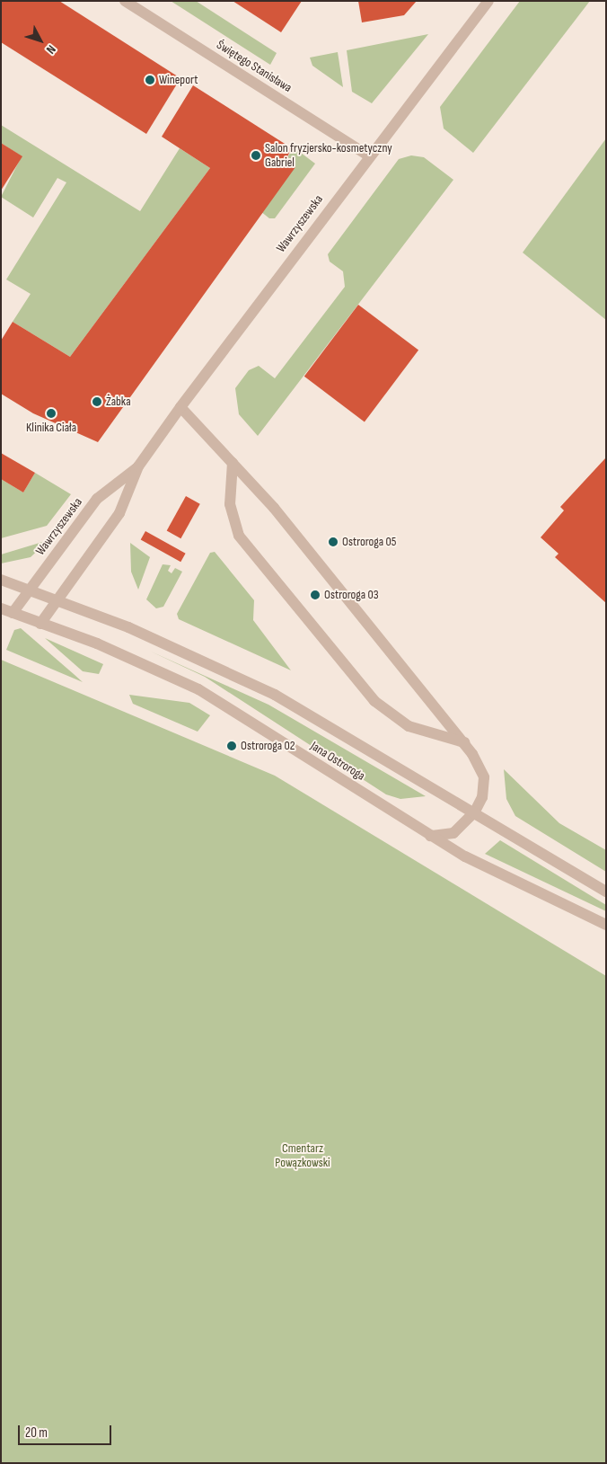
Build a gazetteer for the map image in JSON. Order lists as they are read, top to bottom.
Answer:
{
  "streets": {
    "street": ["Świętego Stanisława", "Wawrzyszewska", "Jana Ostroroga"]
  },
  "crossings": [
    ["Świętego Stanisława", "Wawrzyszewska"],
    ["Wawrzyszewska", "Jana Ostroroga"]
  ],
  "parks": ["Cmentarz Powązkowski"],
  "places": [
    "Wineport",
    "Salon fryzjersko-kosmetyczny Gabriel",
    "Żabka",
    "Klinika Ciała",
    "Ostroroga 05",
    "Ostroroga 03",
    "Ostroroga 02"
  ],
  "scale_bar": "20 m",
  "north": "bottom right"
}
